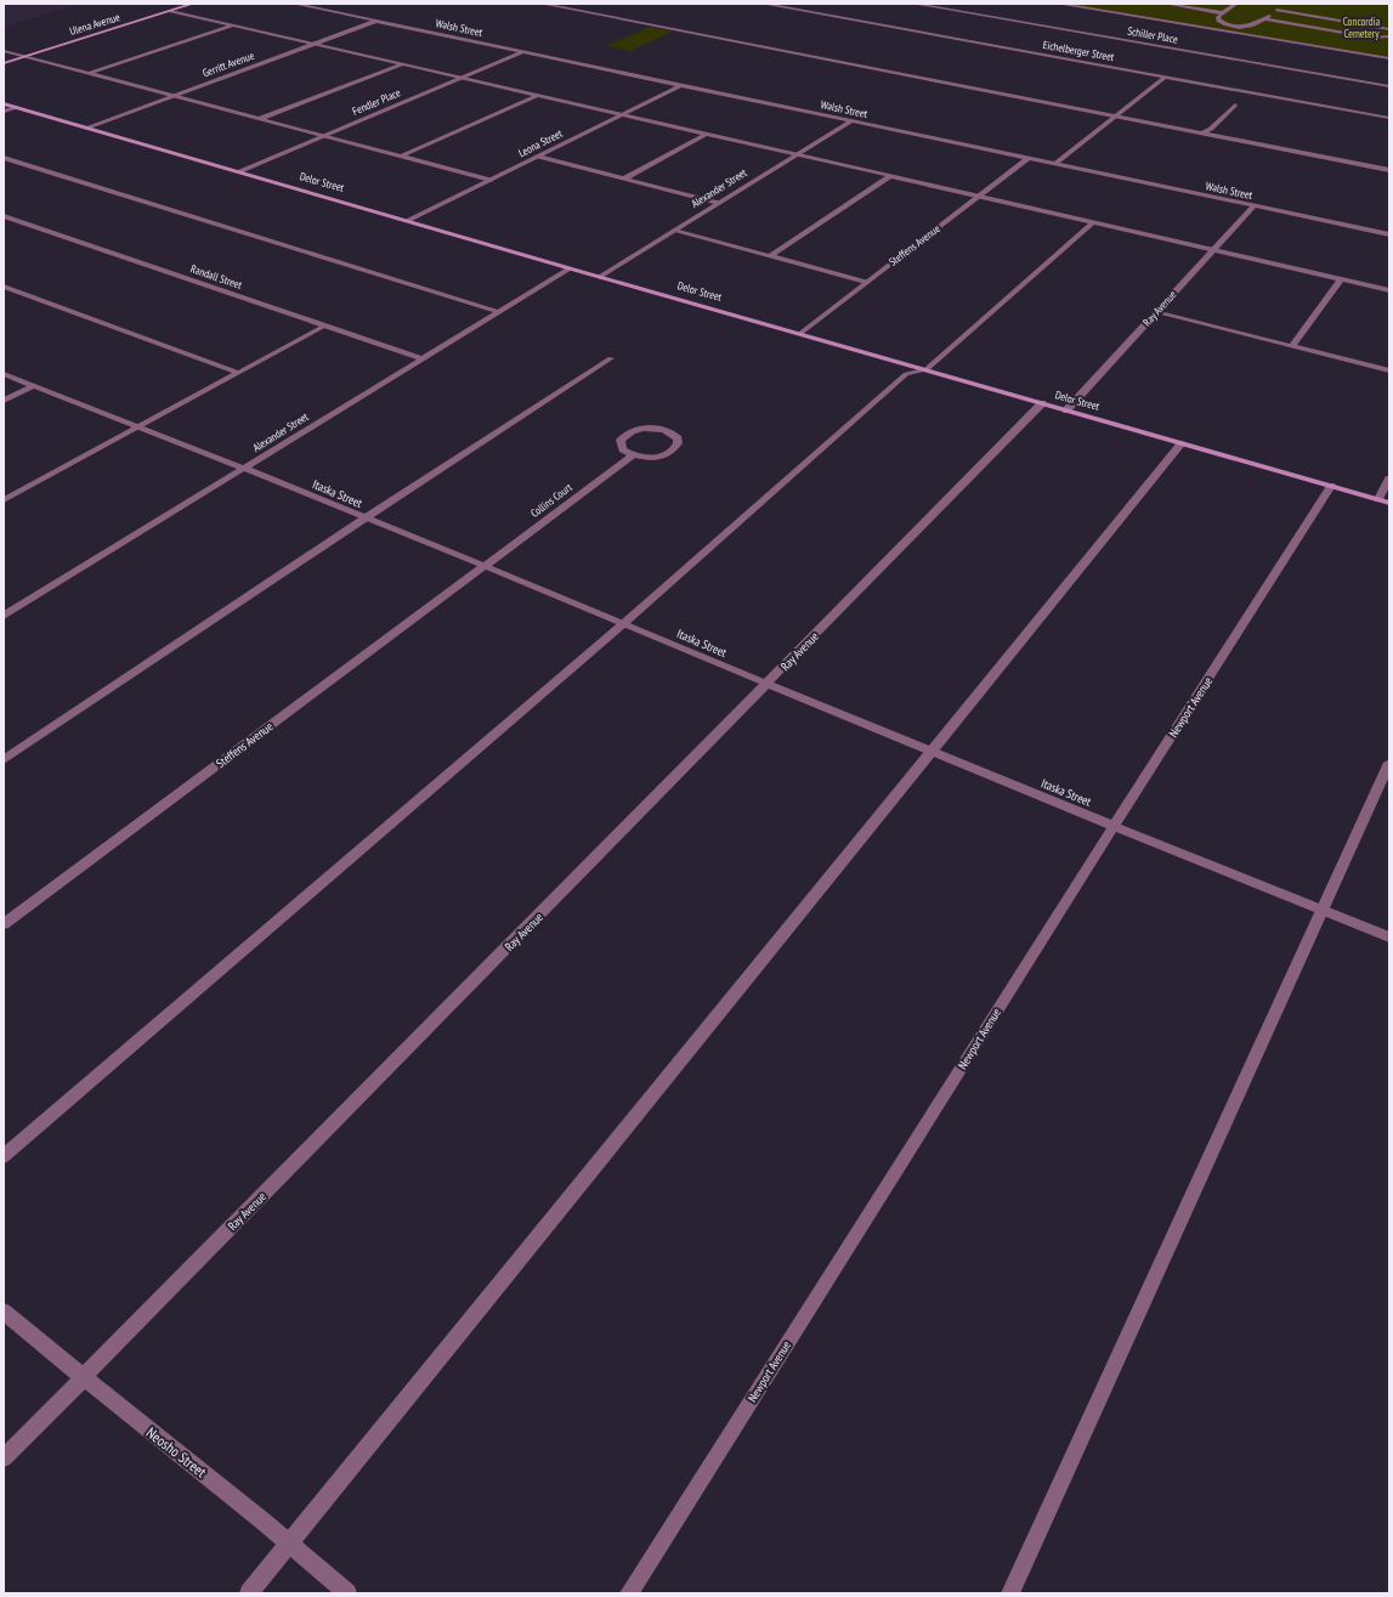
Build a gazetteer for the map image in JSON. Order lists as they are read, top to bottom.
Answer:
{
  "streets": {
    "street": [
      "Ulena Avenue",
      "Walsh Street",
      "Schiller Place",
      "Eichelberger Street",
      "Gerritt Avenue",
      "Fendler Place",
      "Leona Street",
      "Delor Street",
      "Alexander Street",
      "Steffens Avenue",
      "Randall Street",
      "Ray Avenue",
      "Itaska Street",
      "Collins Court",
      "Newport Avenue",
      "Neosho Street"
    ]
  },
  "crossings": [
    ["Walsh Street", "Gerritt Avenue"],
    ["Walsh Street", "Fendler Place"],
    ["Walsh Street", "Leona Street"],
    ["Walsh Street", "Alexander Street"],
    ["Walsh Street", "Steffens Avenue"],
    ["Walsh Street", "Ray Avenue"],
    ["Gerritt Avenue", "Delor Street"],
    ["Fendler Place", "Delor Street"],
    ["Leona Street", "Delor Street"],
    ["Delor Street", "Alexander Street"],
    ["Delor Street", "Steffens Avenue"],
    ["Delor Street", "Ray Avenue"],
    ["Delor Street", "Newport Avenue"],
    ["Alexander Street", "Randall Street"],
    ["Alexander Street", "Itaska Street"],
    ["Steffens Avenue", "Itaska Street"],
    ["Steffens Avenue", "Collins Court"],
    ["Ray Avenue", "Itaska Street"],
    ["Ray Avenue", "Neosho Street"],
    ["Itaska Street", "Collins Court"],
    ["Itaska Street", "Newport Avenue"]
  ],
  "parks": ["Concordia Cemetery"]
}
